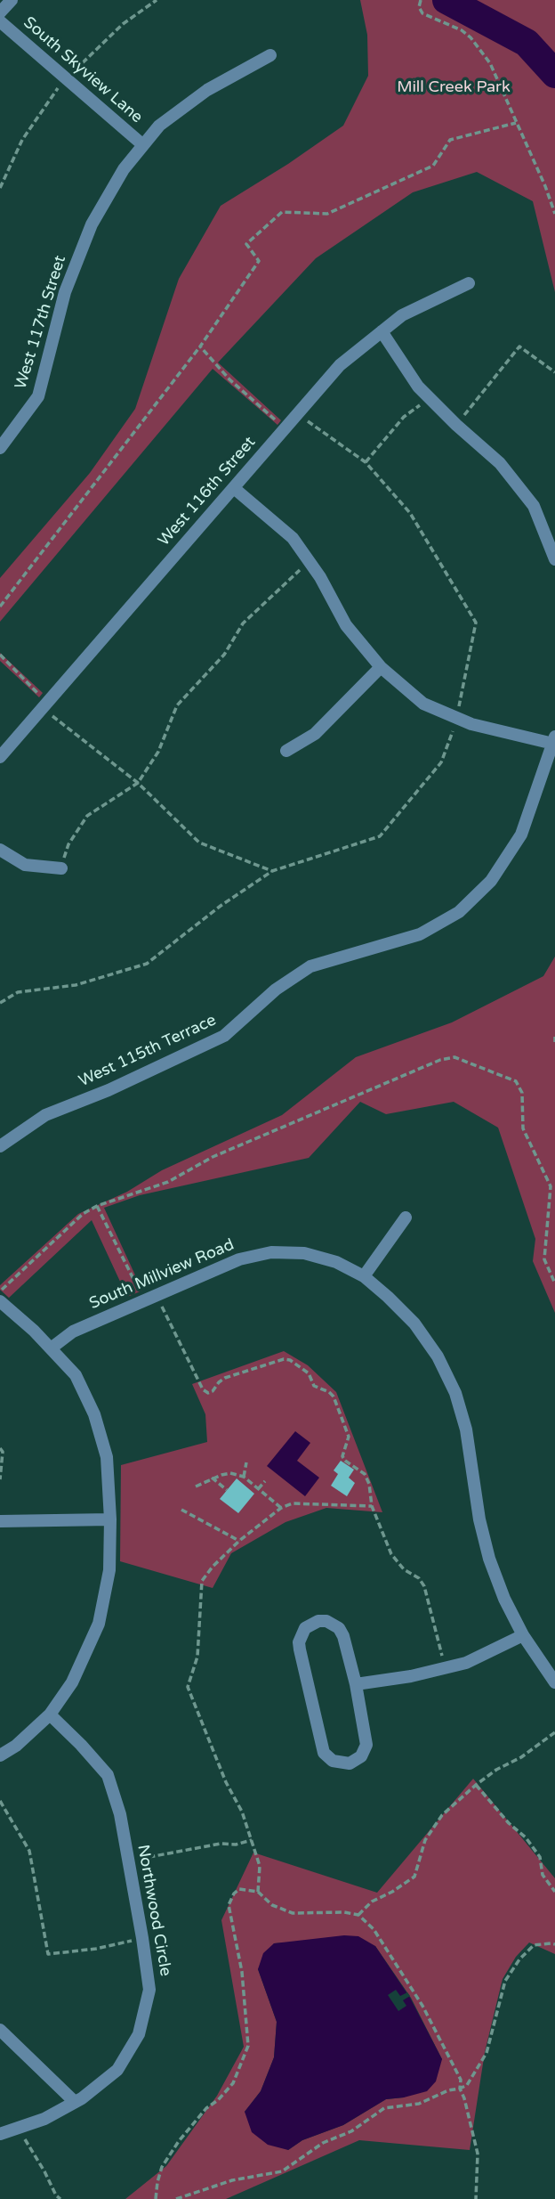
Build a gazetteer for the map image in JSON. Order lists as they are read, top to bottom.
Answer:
{
  "streets": {
    "street": [
      "South Skyview Lane",
      "West 117th Street",
      "West 116th Street",
      "West 115th Terrace",
      "South Millview Road",
      "Northwood Circle"
    ]
  },
  "crossings": [
    ["South Skyview Lane", "West 117th Street"]
  ],
  "parks": ["Mill Creek Park"]
}
